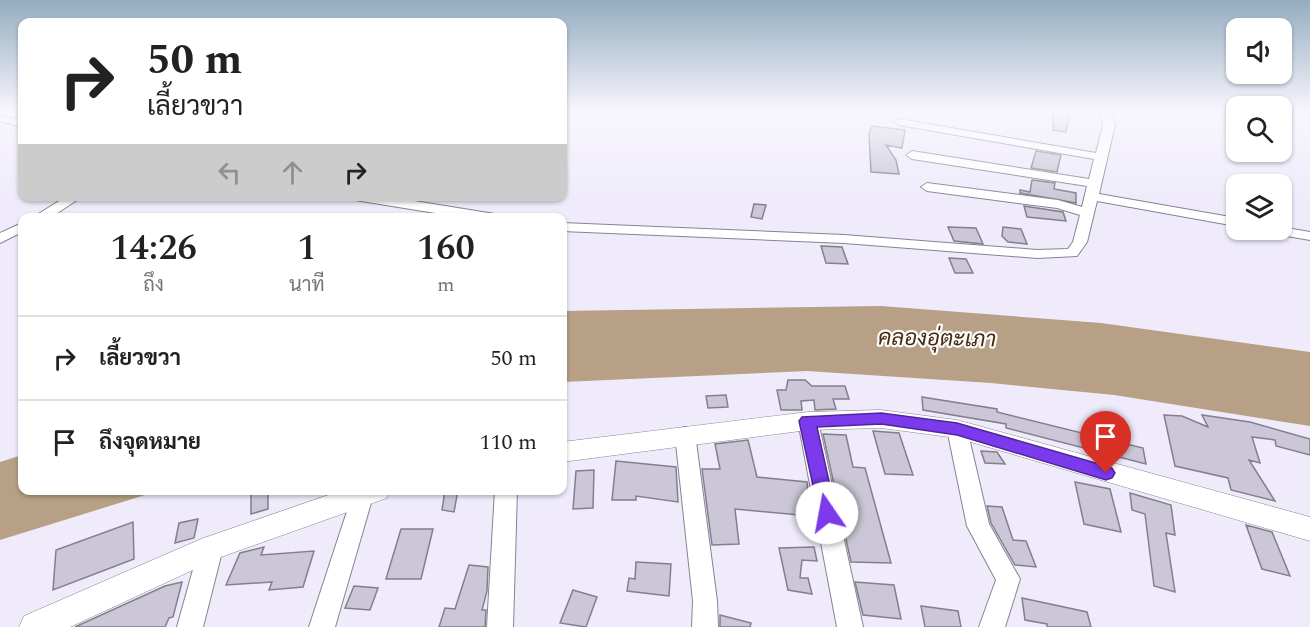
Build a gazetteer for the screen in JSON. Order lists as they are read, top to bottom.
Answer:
{
  "water": ["คลองอุ่ตะเภา"],
  "page": {
    "turn": ["50 m", "เลี้ยวขวา"],
    "eta": [
      "14:26",
      "ถึง",
      "1",
      "นาที",
      "160",
      "m"
    ],
    "list": [
      {
        "name": "เลี้ยวขวา",
        "value": "50 m"
      },
      {
        "name": "ถึงจุดหมาย",
        "value": "110 m"
      }
    ]
  }
}
